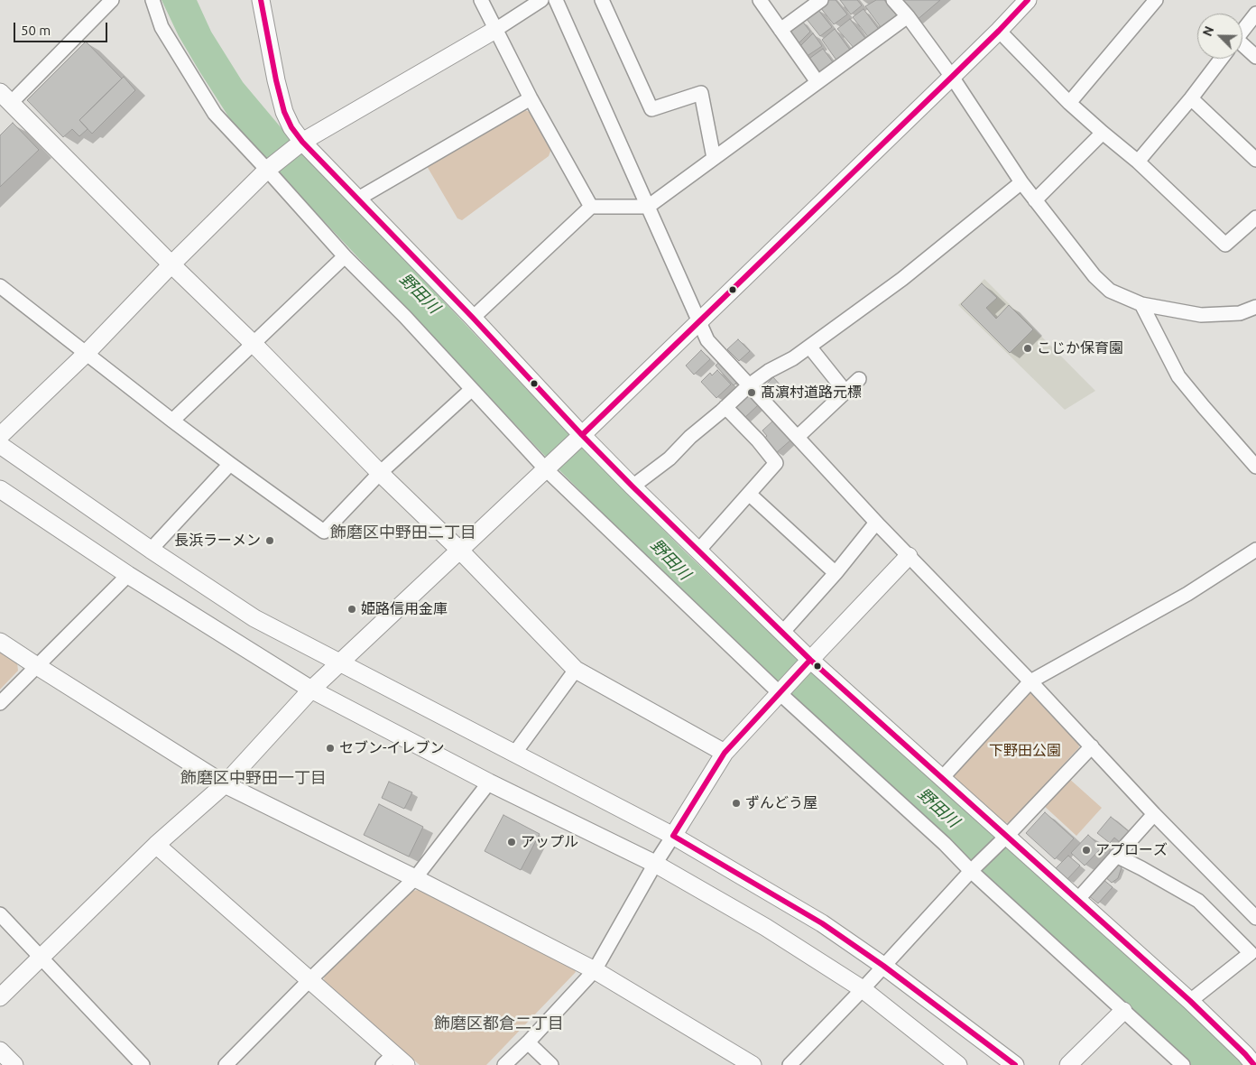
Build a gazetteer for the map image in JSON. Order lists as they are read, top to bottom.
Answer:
{
  "districts": ["飾磨区中野田二丁目", "飾磨区中野田一丁目", "飾磨区都倉二丁目"],
  "water": ["野田川"],
  "parks": ["下野田公園"],
  "places": [
    "こじか保育園",
    "髙濵村道路元標",
    "長浜ラーメン",
    "姫路信用金庫",
    "セブン-イレブン",
    "ずんどう屋",
    "アップル",
    "アプローズ"
  ],
  "scale_bar": "50 m",
  "north": "top left"
}
